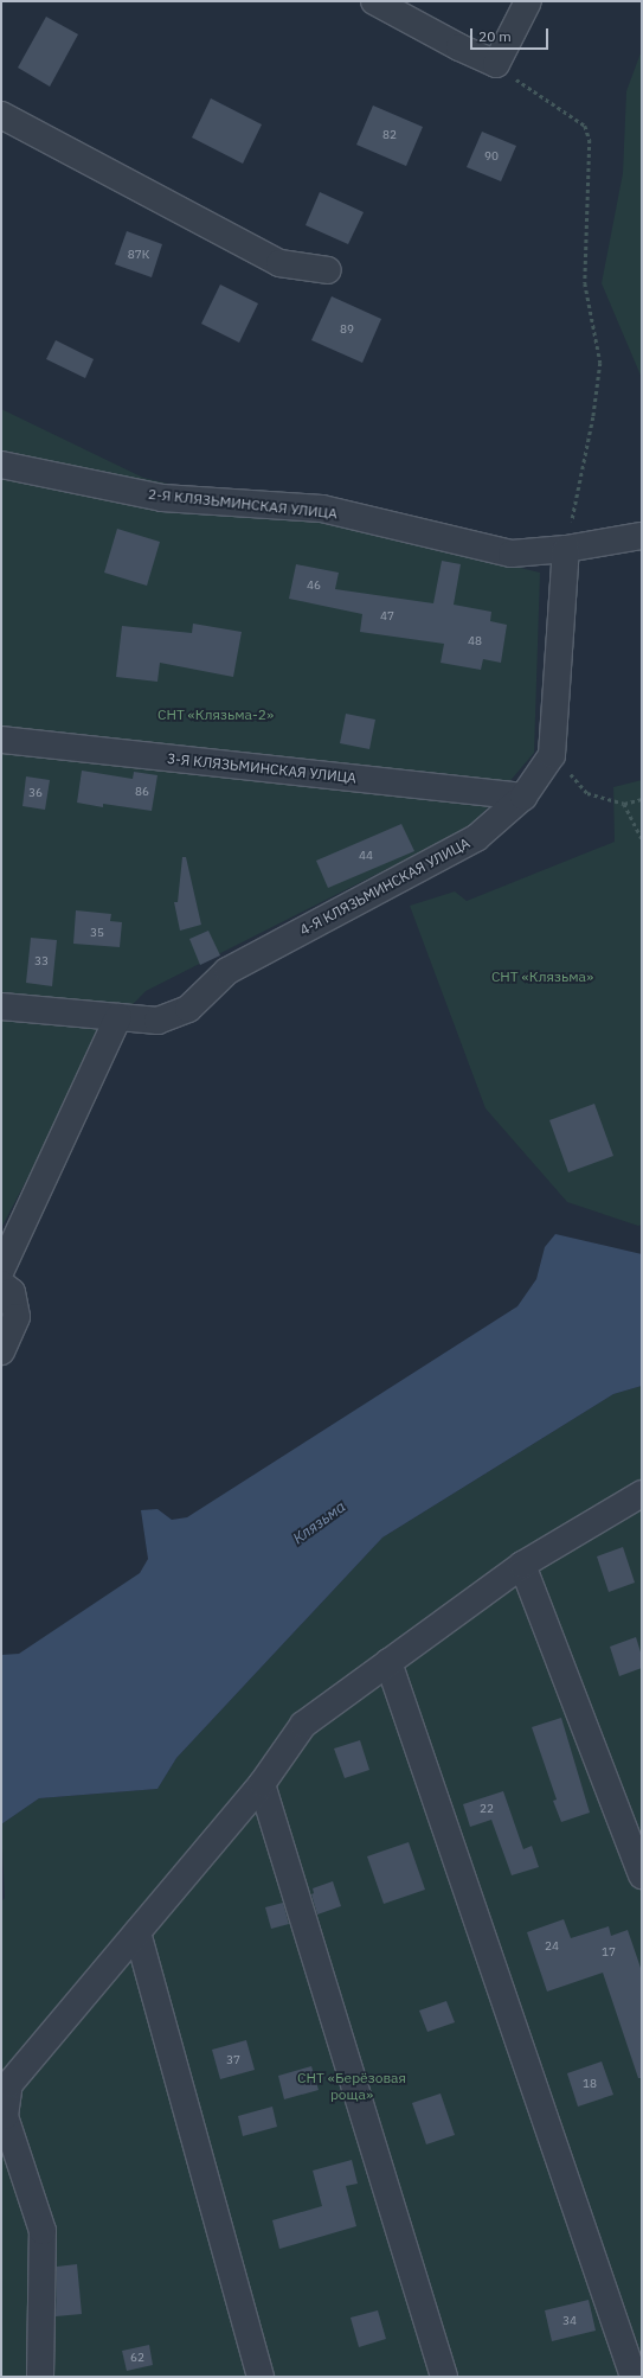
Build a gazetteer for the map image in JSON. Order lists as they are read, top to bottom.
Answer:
{
  "streets": {
    "street": ["2-Я КЛЯЗЬМИНСКАЯ УЛИЦА", "3-Я КЛЯЗЬМИНСКАЯ УЛИЦА", "4-Я КЛЯЗЬМИНСКАЯ УЛИЦА"]
  },
  "crossings": [
    ["3-Я КЛЯЗЬМИНСКАЯ УЛИЦА", "4-Я КЛЯЗЬМИНСКАЯ УЛИЦА"]
  ],
  "water": ["Клязьма"],
  "parks": ["СНТ «Клязьма-2»", "СНТ «Клязьма»", "СНТ «Берёзовая роща»"],
  "house_numbers": [
    "82",
    "90",
    "87К",
    "89",
    "46",
    "47",
    "48",
    "86",
    "36",
    "44",
    "35",
    "33",
    "22",
    "24",
    "17",
    "37",
    "18",
    "34",
    "62"
  ],
  "scale_bar": "20 m"
}
